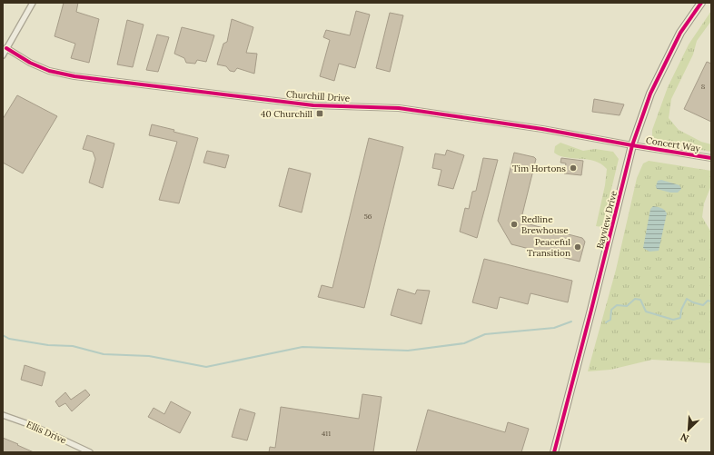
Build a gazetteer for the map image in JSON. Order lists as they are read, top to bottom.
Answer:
{
  "streets": {
    "street": [
      "Churchill Drive",
      "Concert Way",
      "Bayview Drive",
      "Ellis Drive"
    ]
  },
  "crossings": [
    ["Churchill Drive", "Concert Way"],
    ["Churchill Drive", "Bayview Drive"],
    ["Concert Way", "Bayview Drive"]
  ],
  "places": {
    "transit": ["40 Churchill"],
    "other": ["Tim Hortons", "Redline Brewhouse", "Peaceful Transition"]
  },
  "house_numbers": ["8", "56", "411"],
  "north": "bottom left"
}
